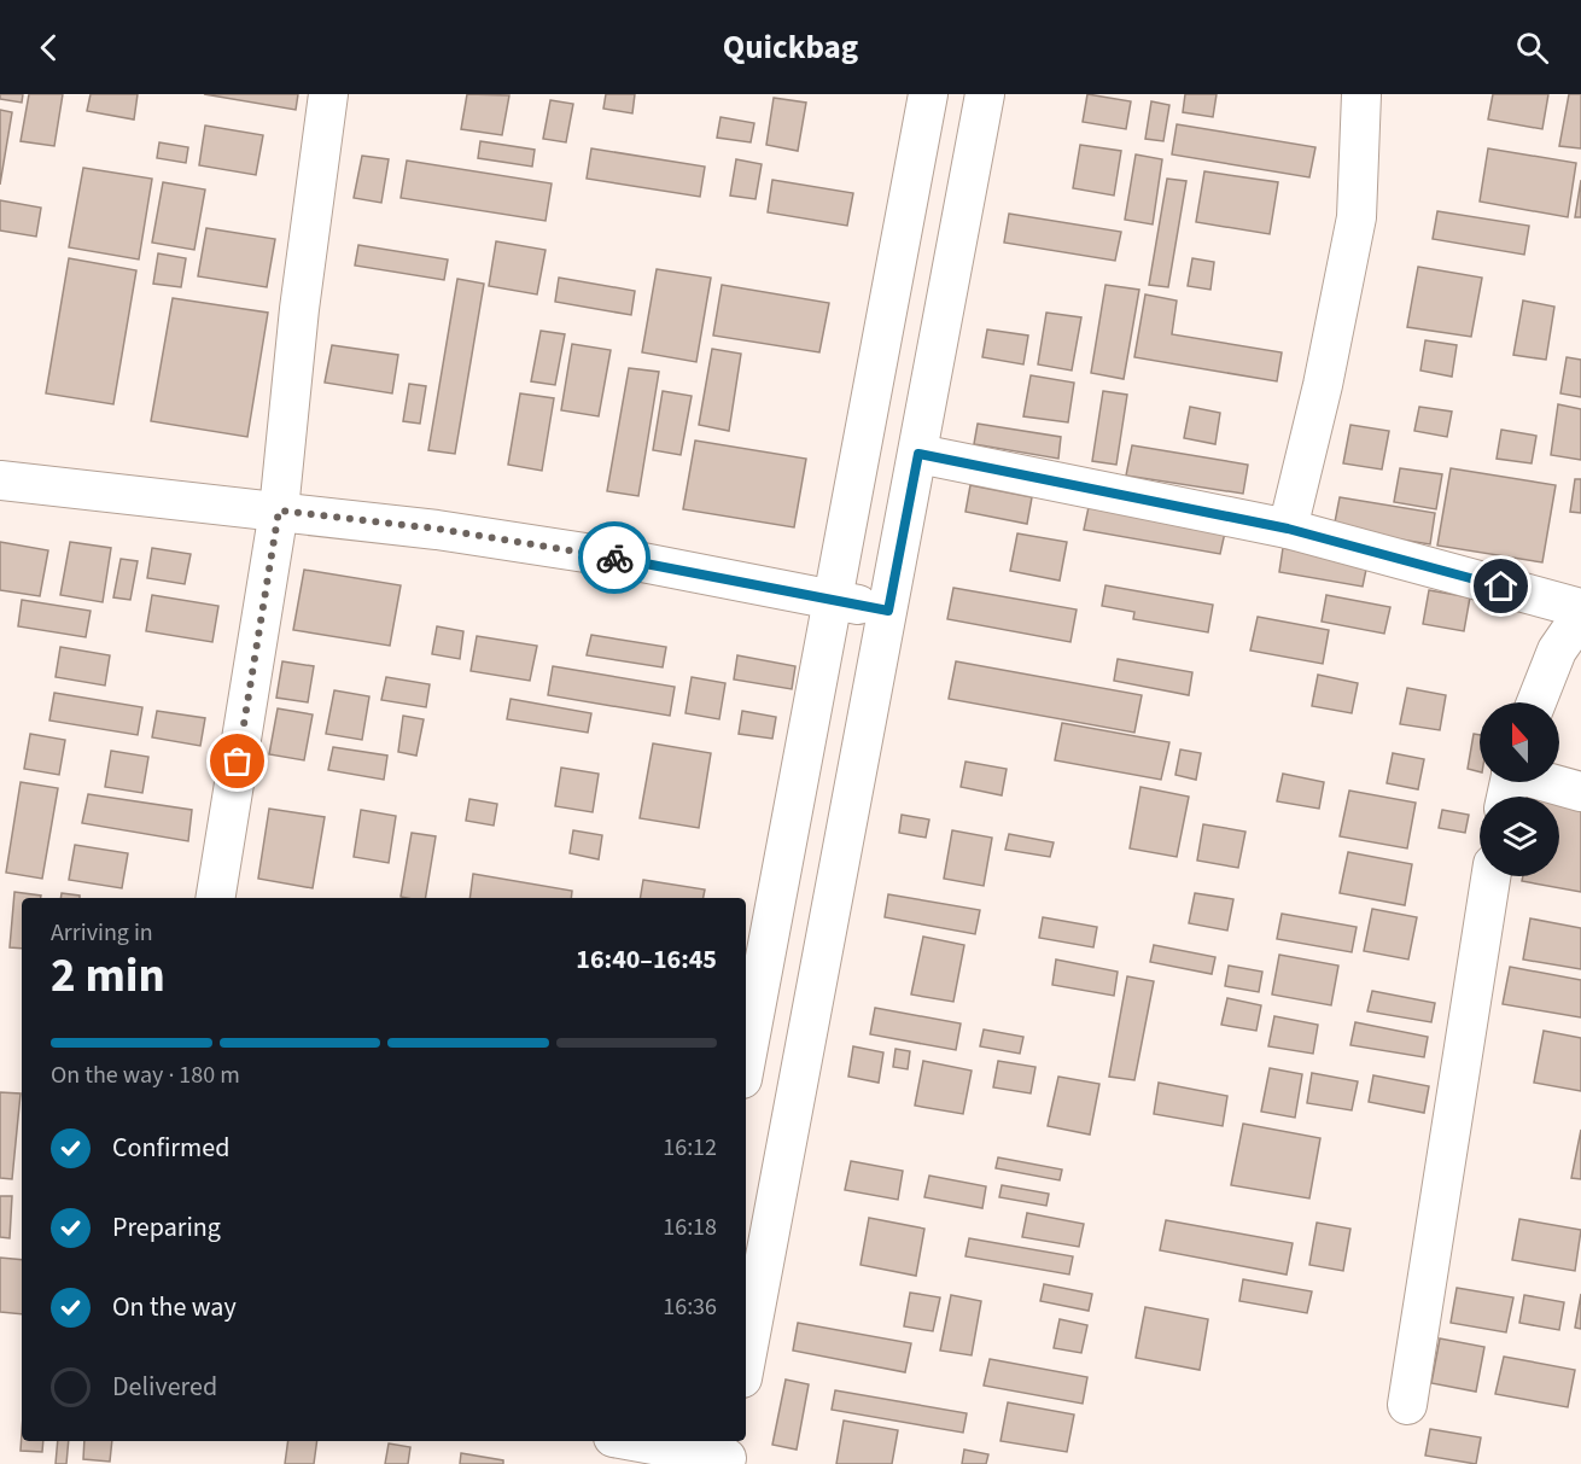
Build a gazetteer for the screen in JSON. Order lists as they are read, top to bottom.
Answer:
{
  "north": "top",
  "page": {
    "header": "Quickbag",
    "heading": ["2 min", "Arriving in", "16:40–16:45"],
    "bar": "On the way · 180 m",
    "list": [
      ["Confirmed", "16:12"],
      ["Preparing", "16:18"],
      ["On the way", "16:36"],
      "Delivered"
    ]
  }
}
